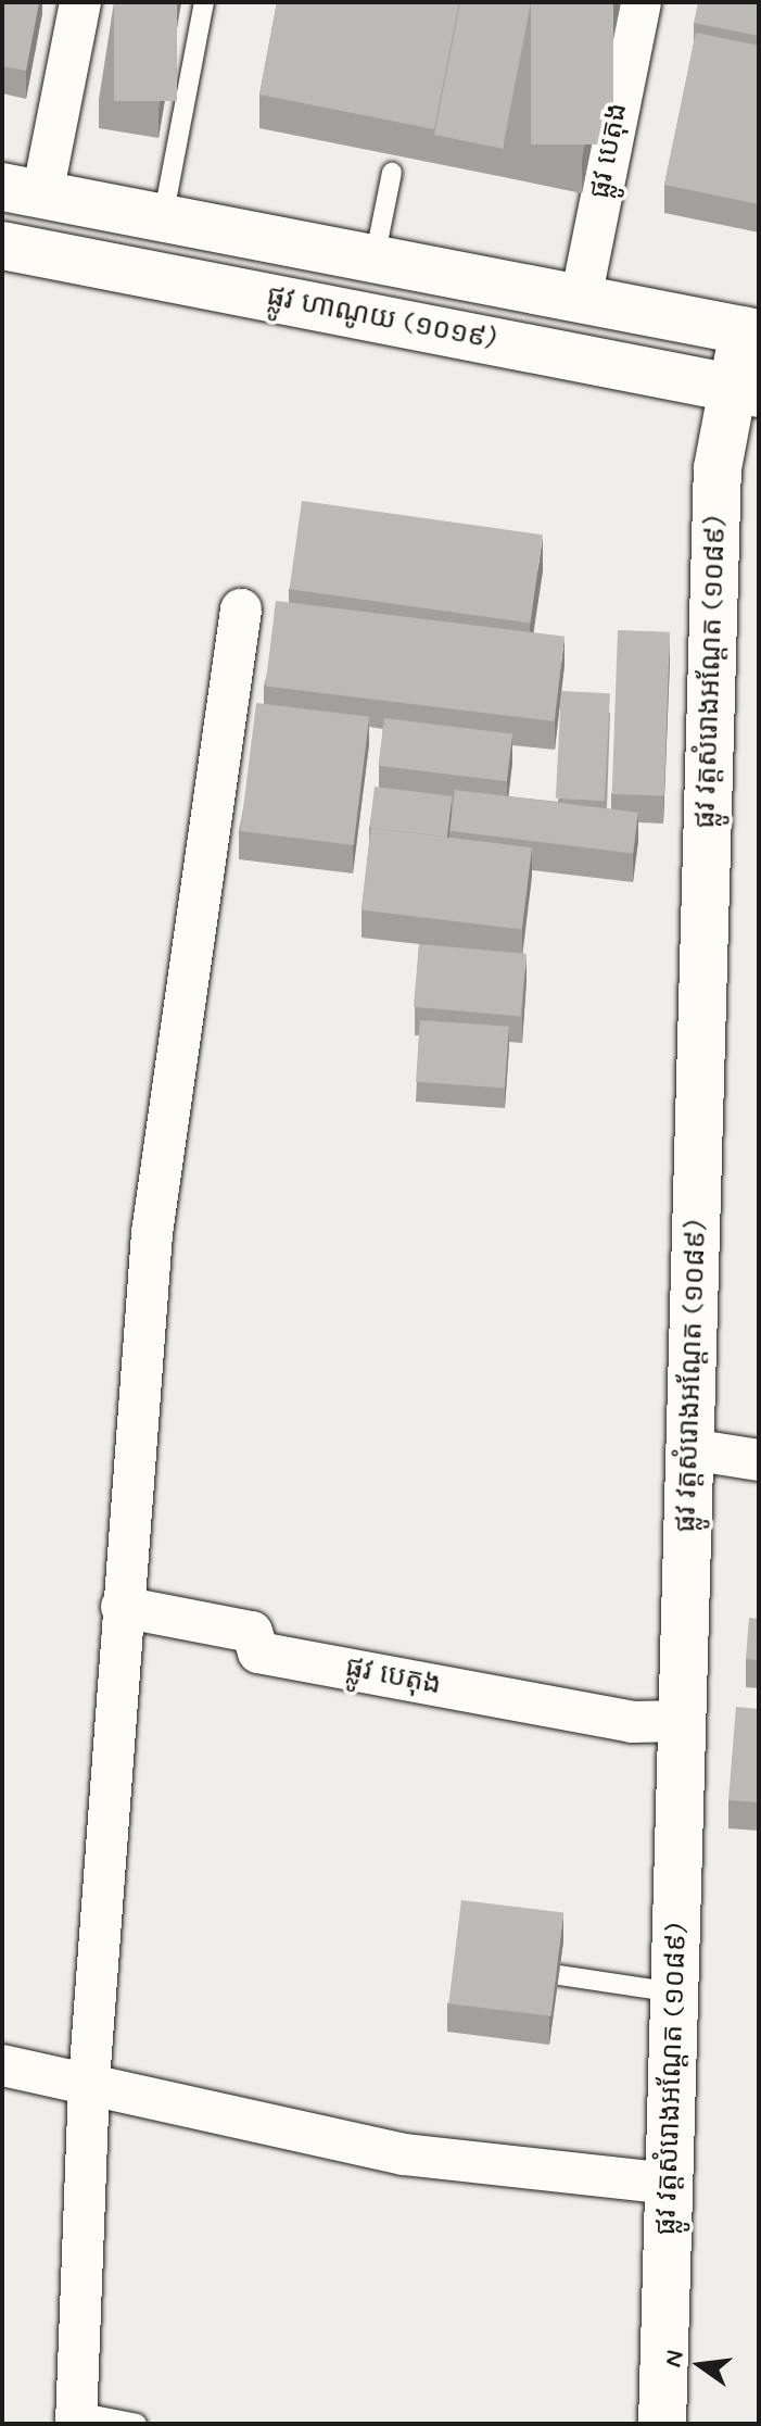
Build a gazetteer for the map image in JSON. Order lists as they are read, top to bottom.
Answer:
{
  "streets": {
    "main road": ["ផ្លូវ ហាណូយ (១០១៩)", "ផ្លូវ វត្តសំរោងអណ្ដែត (១០៨៩)"],
    "street": ["ផ្លូវ បេតុង"]
  },
  "crossings": [
    ["ផ្លូវ បេតុង", "ផ្លូវ ហាណូយ (១០១៩)"],
    ["ផ្លូវ បេតុង", "ផ្លូវ វត្តសំរោងអណ្ដែត (១០៨៩)"],
    ["ផ្លូវ ហាណូយ (១០១៩)", "ផ្លូវ វត្តសំរោងអណ្ដែត (១០៨៩)"]
  ],
  "north": "left"
}
